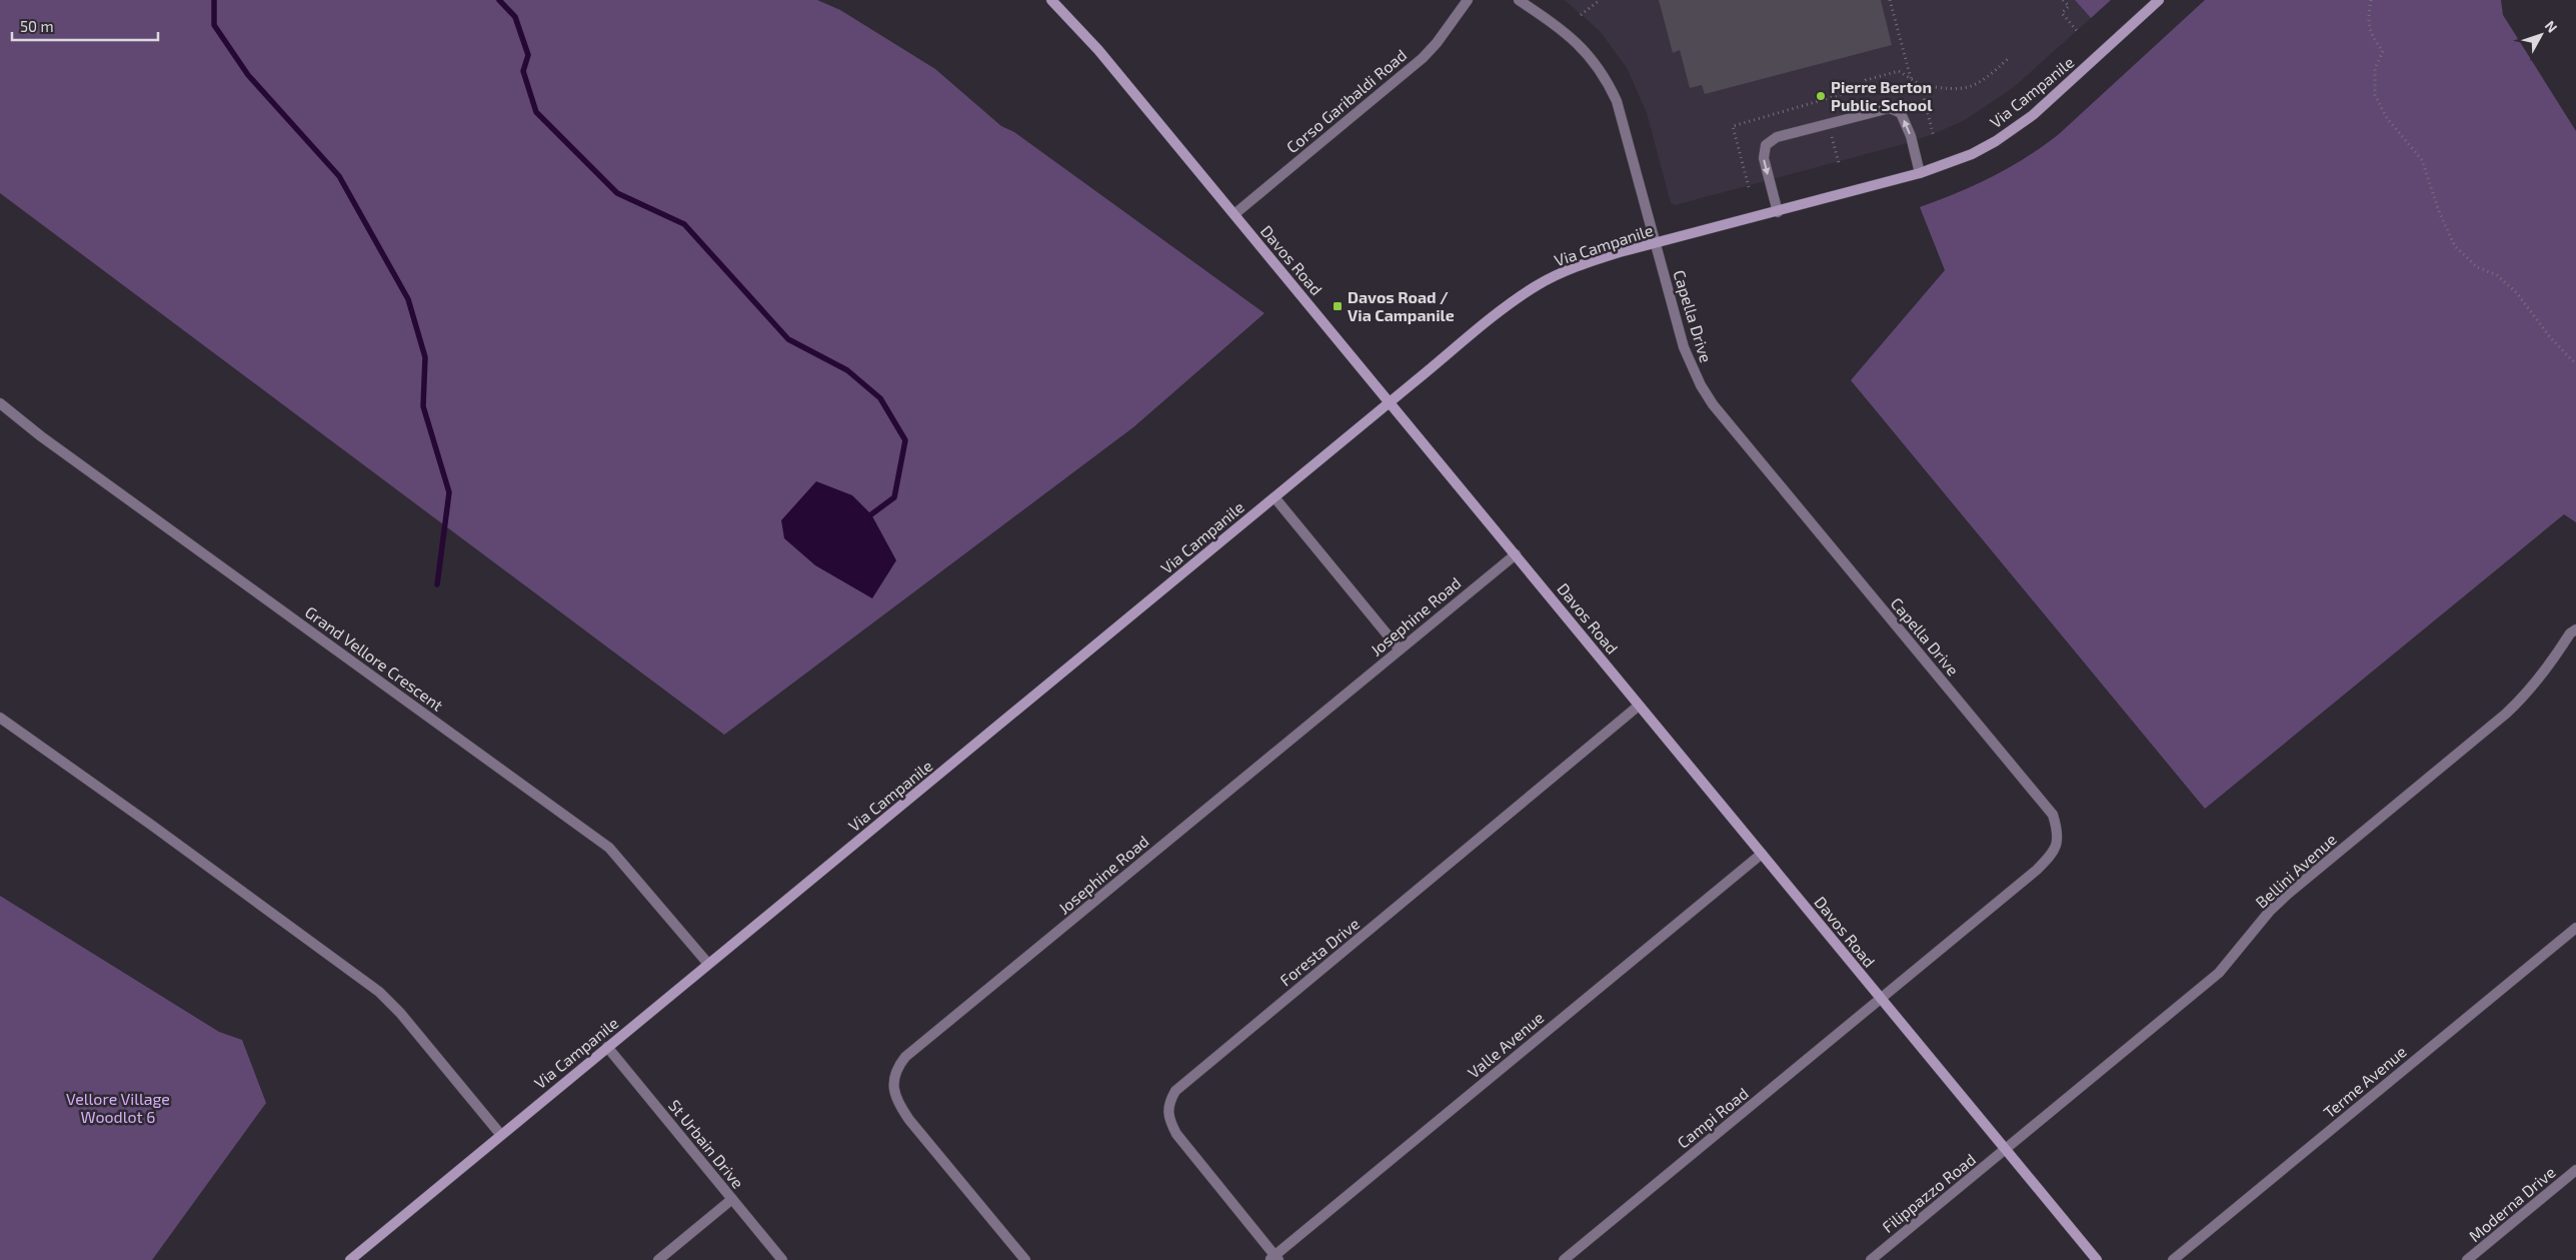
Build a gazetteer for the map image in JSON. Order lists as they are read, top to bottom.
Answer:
{
  "streets": {
    "street": [
      "Via Campanile",
      "Corso Garibaldi Road",
      "Davos Road",
      "Capella Drive",
      "Josephine Road",
      "Grand Vellore Crescent",
      "Bellini Avenue",
      "Foresta Drive",
      "Valle Avenue",
      "Terme Avenue",
      "Campi Road",
      "St Urbain Drive",
      "Filippazzo Road",
      "Moderna Drive"
    ]
  },
  "crossings": [
    ["Via Campanile", "Davos Road"],
    ["Via Campanile", "Capella Drive"],
    ["Via Campanile", "Grand Vellore Crescent"],
    ["Via Campanile", "St Urbain Drive"],
    ["Corso Garibaldi Road", "Davos Road"],
    ["Davos Road", "Capella Drive"],
    ["Davos Road", "Josephine Road"],
    ["Davos Road", "Bellini Avenue"],
    ["Davos Road", "Foresta Drive"],
    ["Davos Road", "Valle Avenue"],
    ["Davos Road", "Campi Road"],
    ["Davos Road", "Filippazzo Road"],
    ["Capella Drive", "Campi Road"],
    ["Bellini Avenue", "Filippazzo Road"],
    ["Foresta Drive", "Valle Avenue"]
  ],
  "parks": ["Vellore Village Woodlot 6"],
  "places": {
    "other": ["Pierre Berton Public School"],
    "transit": ["Davos Road / Via Campanile"]
  },
  "scale_bar": "50 m",
  "north": "top right"
}
